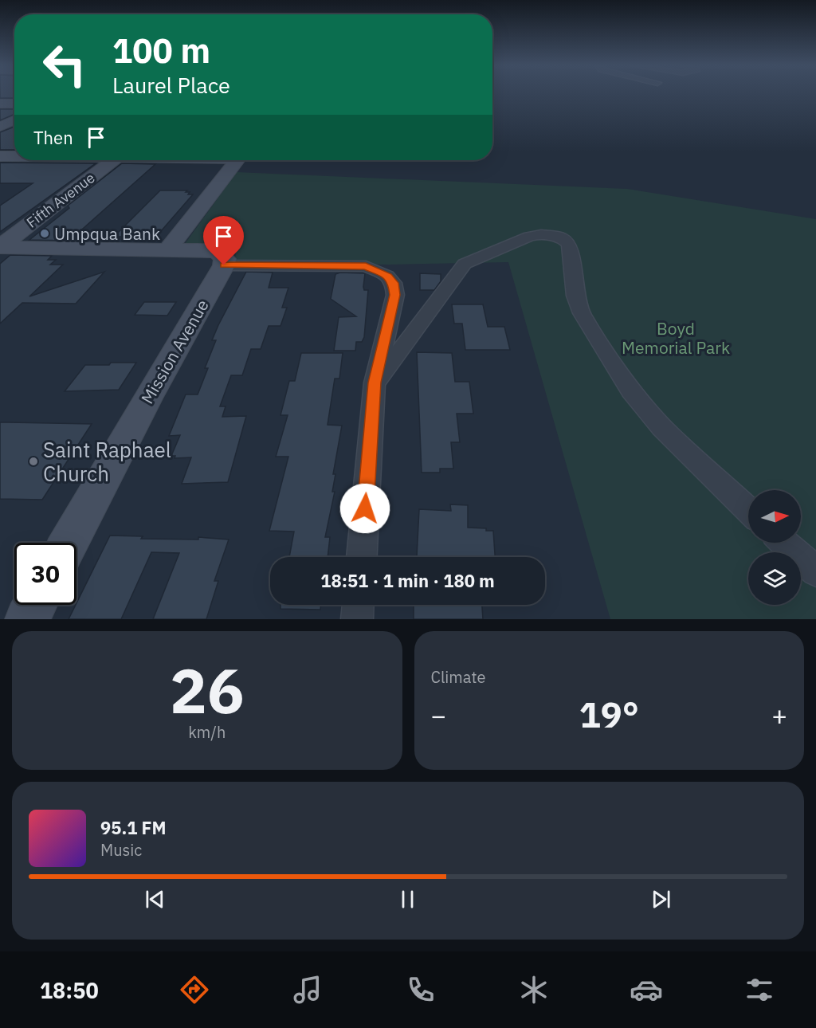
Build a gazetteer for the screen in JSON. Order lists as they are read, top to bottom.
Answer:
{
  "streets": {
    "street": ["Fifth Avenue", "Mission Avenue"]
  },
  "parks": ["Boyd Memorial Park"],
  "places": ["Umpqua Bank", "Saint Raphael Church"],
  "north": "right",
  "page": {
    "turn": ["100 m", "Laurel Place"],
    "then": "Then",
    "limit": "30",
    "trip": "18:51 · 1 min · 180 m",
    "tile": [
      ["26", "km/h"],
      "Climate"
    ],
    "heat": ["−", "19°", "+"],
    "song": ["95.1 FM", "Music"],
    "tabs": "18:50"
  }
}
